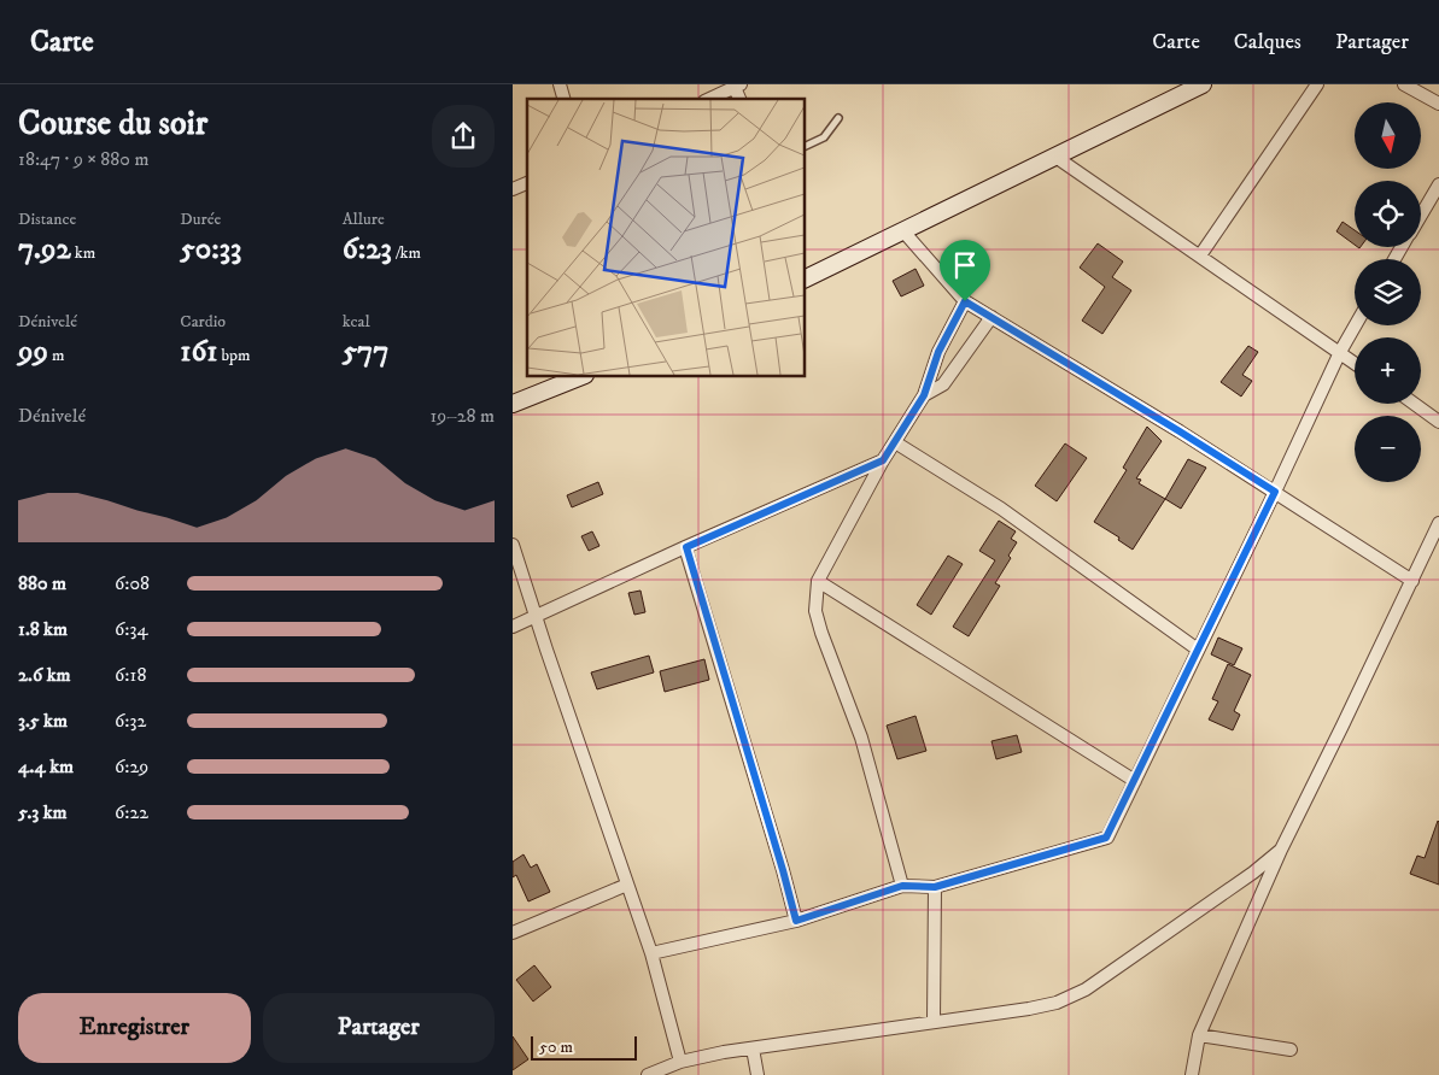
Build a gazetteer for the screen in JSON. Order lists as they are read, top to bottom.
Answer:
{
  "scale_bar": "50 m",
  "north": "bottom",
  "page": {
    "header": "Carte",
    "nav": ["Carte", "Calques", "Partager"],
    "heading": ["Course du soir", "18:47 · 9 × 880 m"],
    "map_buttons": ["+", "−"],
    "stats": [
      ["Distance", "7.92 km"],
      ["Durée", "50:33"],
      ["Allure", "6:23 /km"],
      ["Dénivelé", "99 m"],
      ["Cardio", "161 bpm"],
      ["kcal", "577"]
    ],
    "chart": ["Dénivelé", "19–28 m"],
    "list": [
      {
        "name": "880 m",
        "note": "6:08"
      },
      {
        "name": "1.8 km",
        "note": "6:34"
      },
      {
        "name": "2.6 km",
        "note": "6:18"
      },
      {
        "name": "3.5 km",
        "note": "6:32"
      },
      {
        "name": "4.4 km",
        "note": "6:29"
      },
      {
        "name": "5.3 km",
        "note": "6:22"
      }
    ],
    "buttons": ["Enregistrer", "Partager"],
    "scale": "50 m"
  }
}
